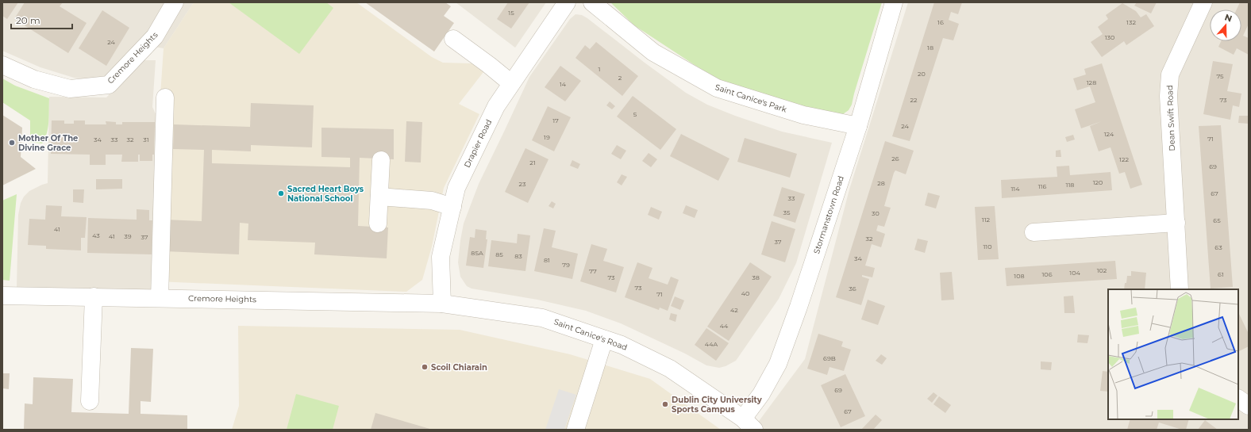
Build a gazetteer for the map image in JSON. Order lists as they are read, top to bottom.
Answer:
{
  "streets": {
    "street": [
      "Cremore Heights",
      "Saint Canice's Park",
      "Dean Swift Road",
      "Drapier Road",
      "Stormanstown Road",
      "Saint Canice's Road"
    ]
  },
  "crossings": [
    ["Cremore Heights", "Drapier Road"],
    ["Cremore Heights", "Saint Canice's Road"],
    ["Saint Canice's Park", "Stormanstown Road"],
    ["Drapier Road", "Saint Canice's Road"],
    ["Stormanstown Road", "Saint Canice's Road"]
  ],
  "places": [
    "Mother Of The Divine Grace",
    "Sacred Heart Boys National School",
    "Scoil Chiarain",
    "Dublin City University Sports Campus"
  ],
  "house_numbers": [
    "15",
    "16",
    "132",
    "130",
    "24",
    "18",
    "1",
    "20",
    "75",
    "2",
    "128",
    "14",
    "22",
    "73",
    "5",
    "17",
    "24",
    "124",
    "19",
    "71",
    "34",
    "33",
    "32",
    "31",
    "26",
    "122",
    "21",
    "69",
    "120",
    "28",
    "23",
    "118",
    "116",
    "114",
    "67",
    "33",
    "35",
    "30",
    "112",
    "65",
    "41",
    "43",
    "41",
    "39",
    "37",
    "32",
    "37",
    "110",
    "63",
    "85A",
    "85",
    "83",
    "34",
    "81",
    "79",
    "102",
    "77",
    "104",
    "106",
    "61",
    "108",
    "73",
    "38",
    "73",
    "36",
    "40",
    "71",
    "42",
    "44",
    "44A",
    "69B",
    "69",
    "67"
  ],
  "scale_bar": "20 m",
  "north": "top"
}
